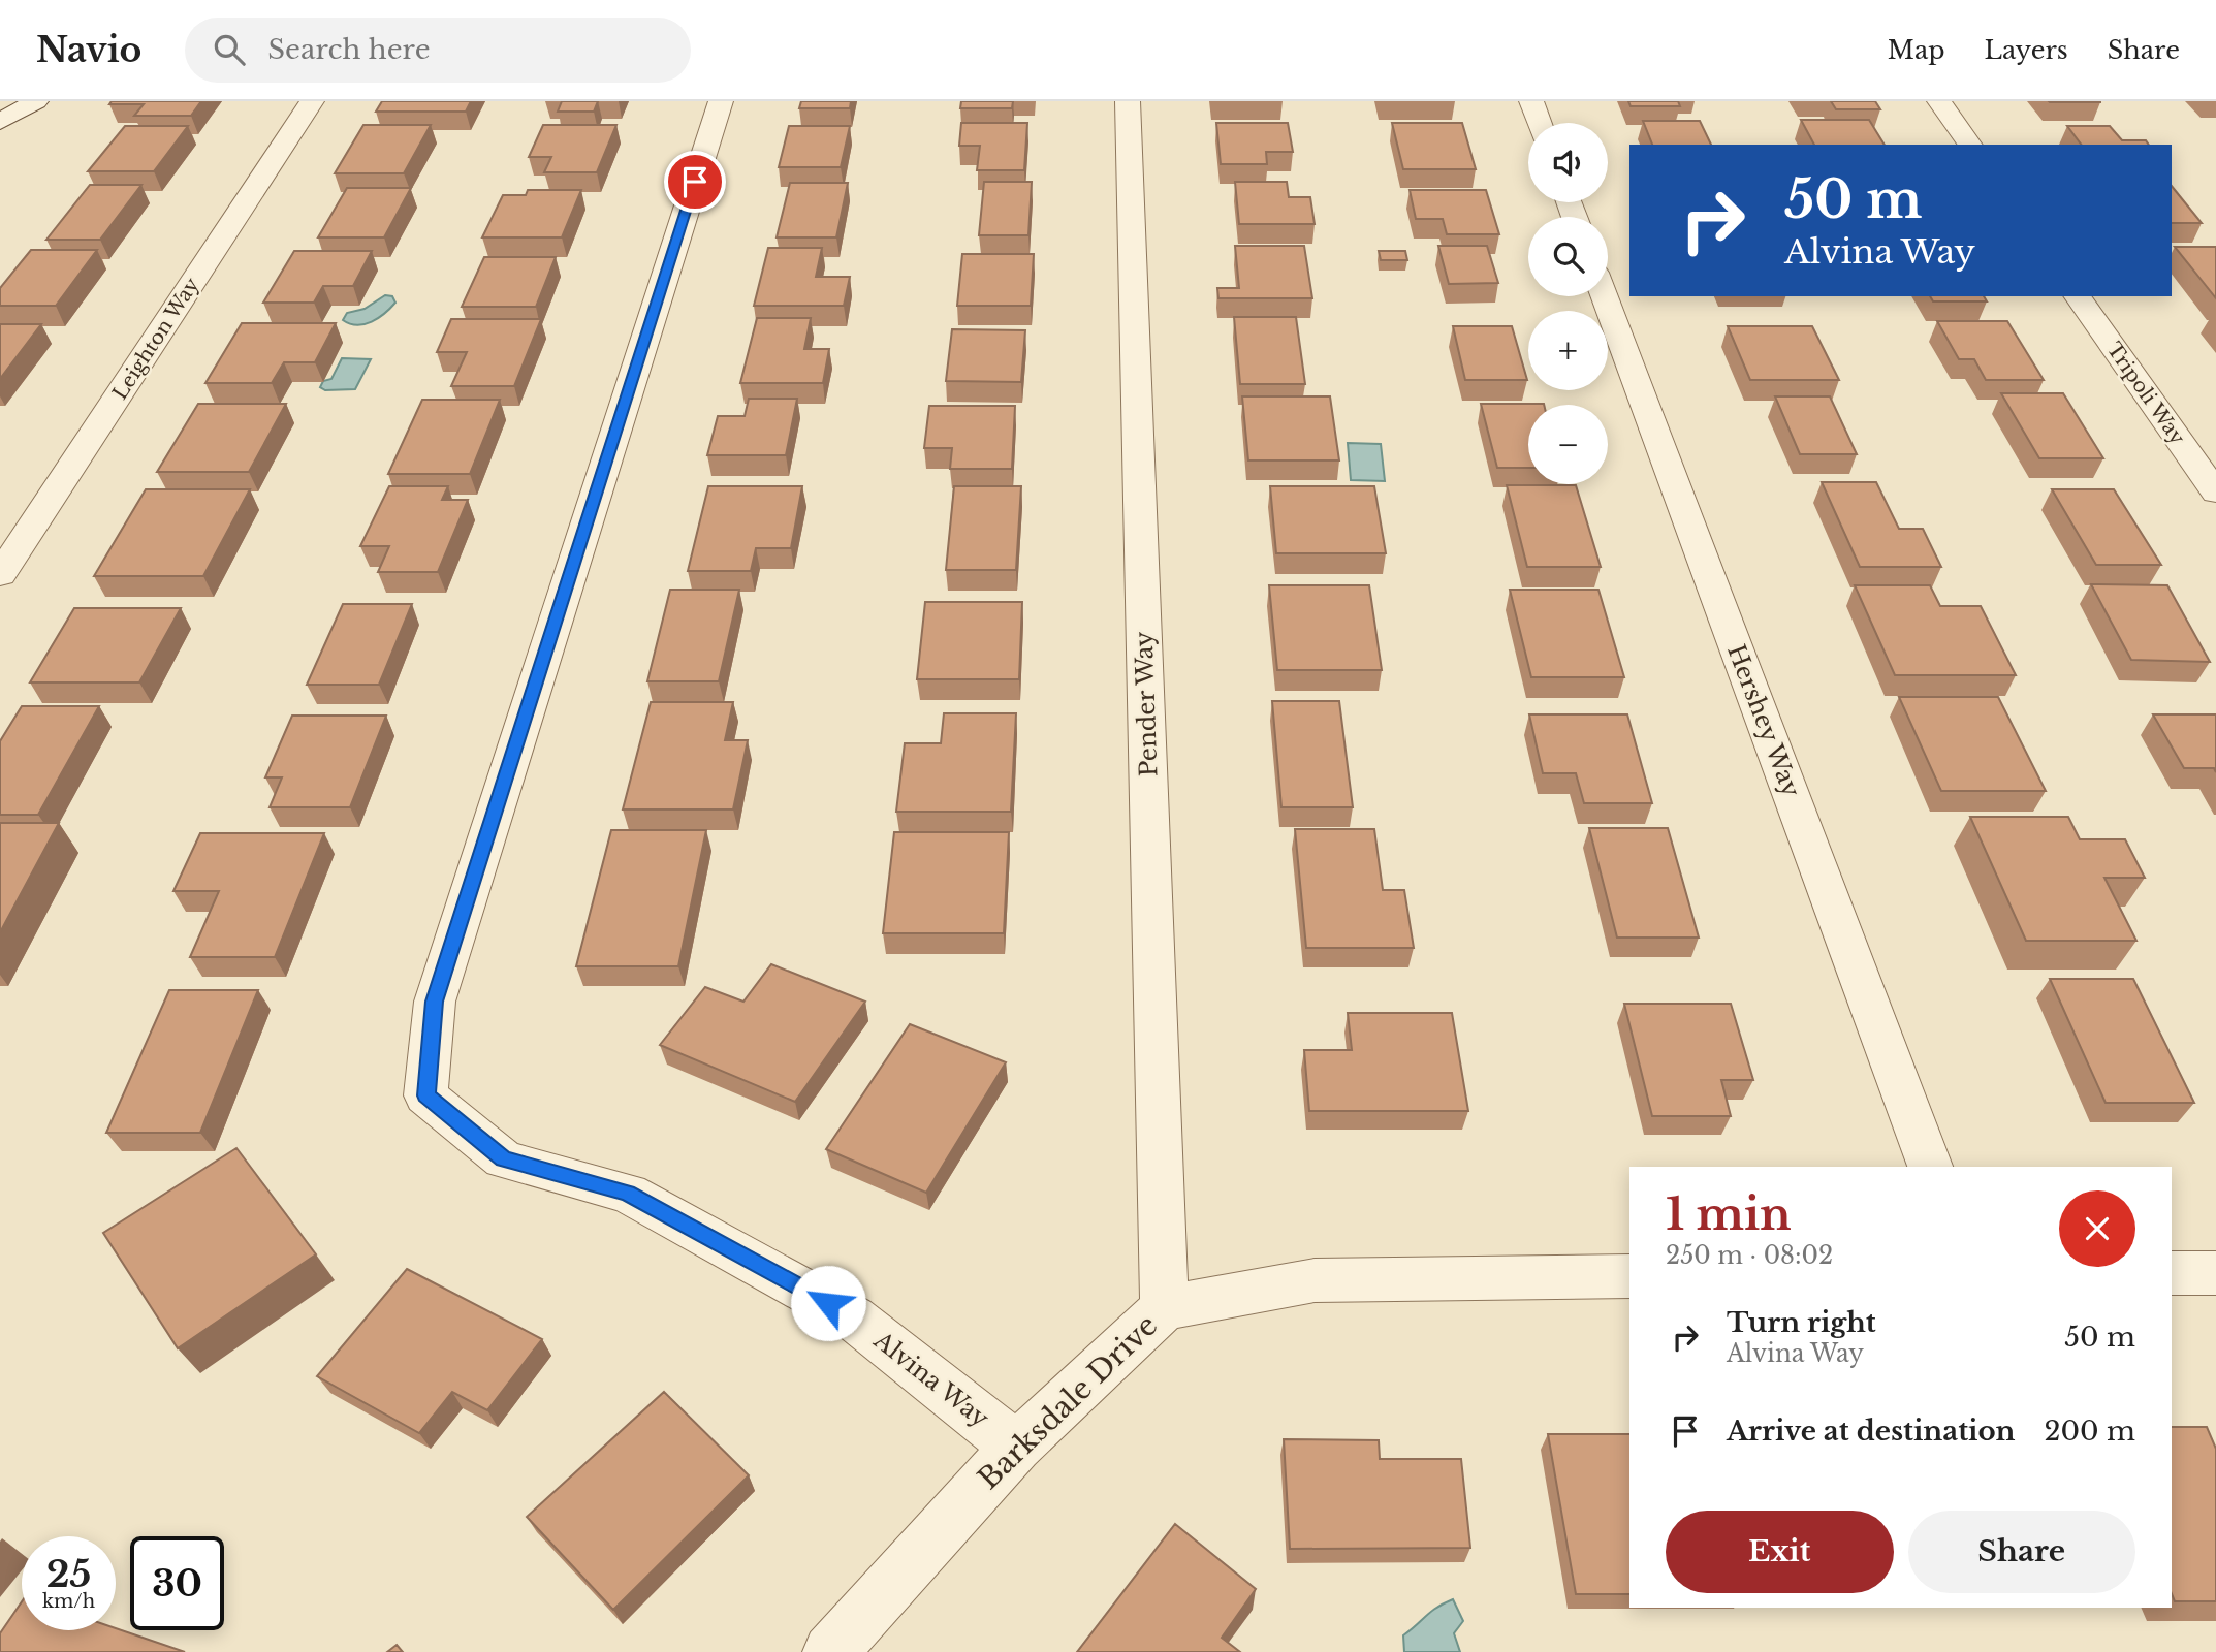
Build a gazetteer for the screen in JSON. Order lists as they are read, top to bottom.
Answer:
{
  "streets": {
    "street": [
      "Leighton Way",
      "Tripoli Way",
      "Pender Way",
      "Hershey Way",
      "Alvina Way",
      "Barksdale Drive"
    ]
  },
  "crossings": [
    ["Pender Way", "Barksdale Drive"],
    ["Alvina Way", "Barksdale Drive"]
  ],
  "page": {
    "header": "Navio",
    "search": "Search here",
    "nav": ["Map", "Layers", "Share"],
    "map_buttons": ["+", "−"],
    "turn": ["50 m", "Alvina Way"],
    "heading": ["1 min", "250 m · 08:02"],
    "list": [
      {
        "name": "Turn right",
        "note": "Alvina Way",
        "value": "50 m"
      },
      {
        "name": "Arrive at destination",
        "value": "200 m"
      }
    ],
    "buttons": ["Exit", "Share"],
    "speed": "25 km/h",
    "limit": "30"
  }
}
